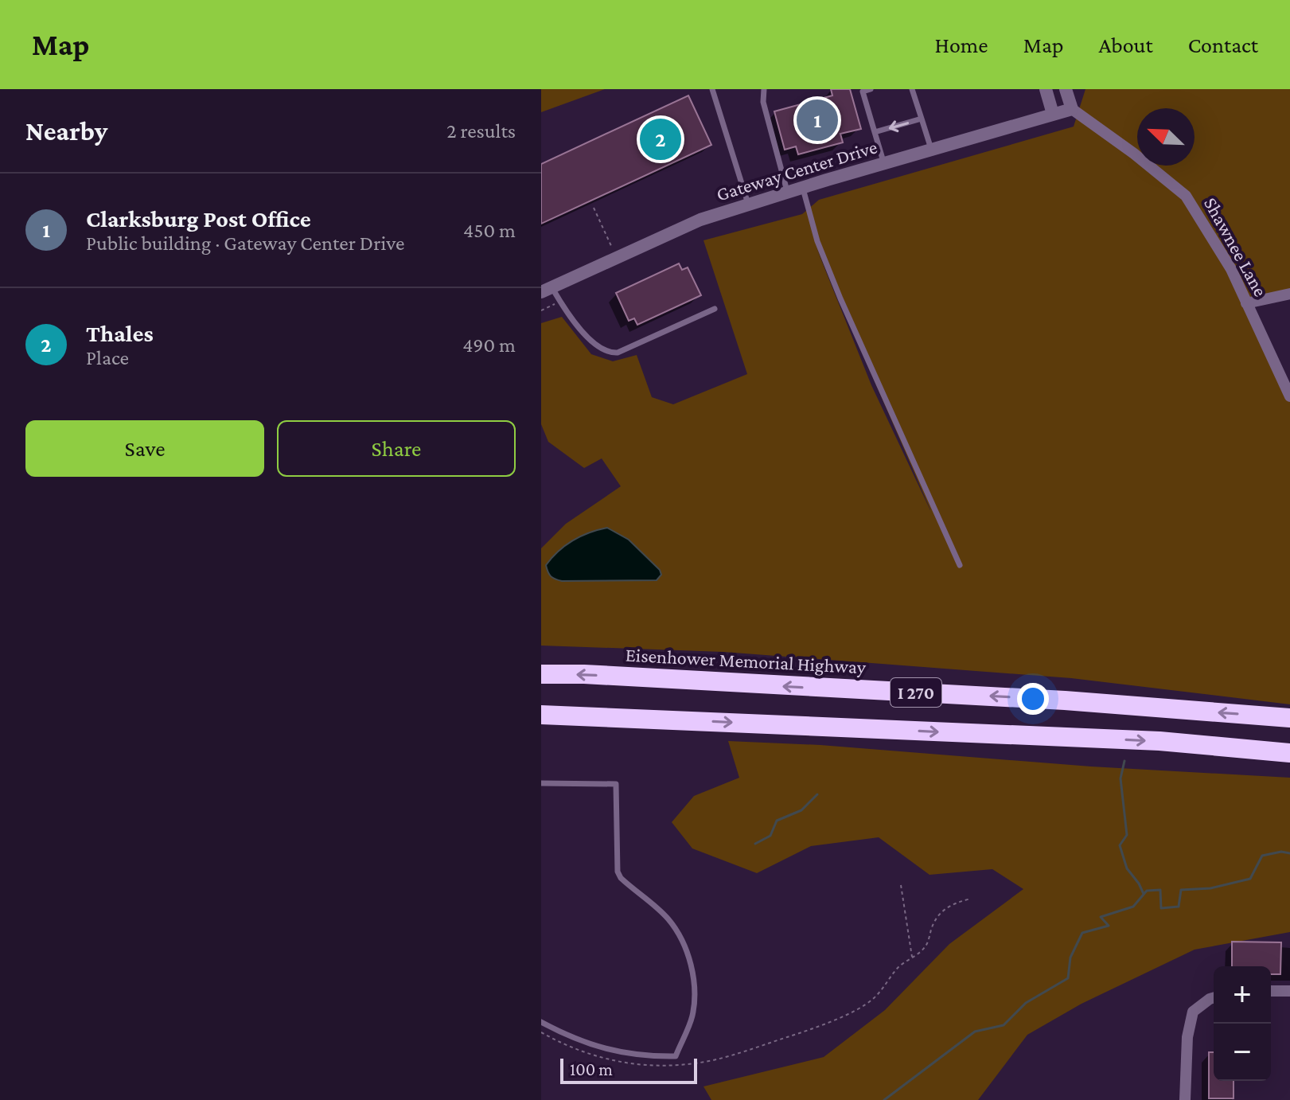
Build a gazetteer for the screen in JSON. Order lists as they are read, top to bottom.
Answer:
{
  "streets": {
    "highway": ["Eisenhower Memorial Highway", "I 270"],
    "street": ["Gateway Center Drive", "Shawnee Lane"]
  },
  "crossings": [
    ["Gateway Center Drive", "Shawnee Lane"]
  ],
  "scale_bar": "100 m",
  "north": "top left",
  "page": {
    "header": "Map",
    "nav": [
      "Home",
      "Map",
      "About",
      "Contact"
    ],
    "heading": ["Nearby", "2 results"],
    "pins": ["1", "2"],
    "list": [
      {
        "mark": "1",
        "name": "Clarksburg Post Office",
        "note": "Public building · Gateway Center Drive",
        "value": "450 m"
      },
      {
        "mark": "2",
        "name": "Thales",
        "note": "Place",
        "value": "490 m"
      }
    ],
    "buttons": ["Save", "Share"],
    "map_buttons": ["+", "−"],
    "scale": "100 m"
  }
}
